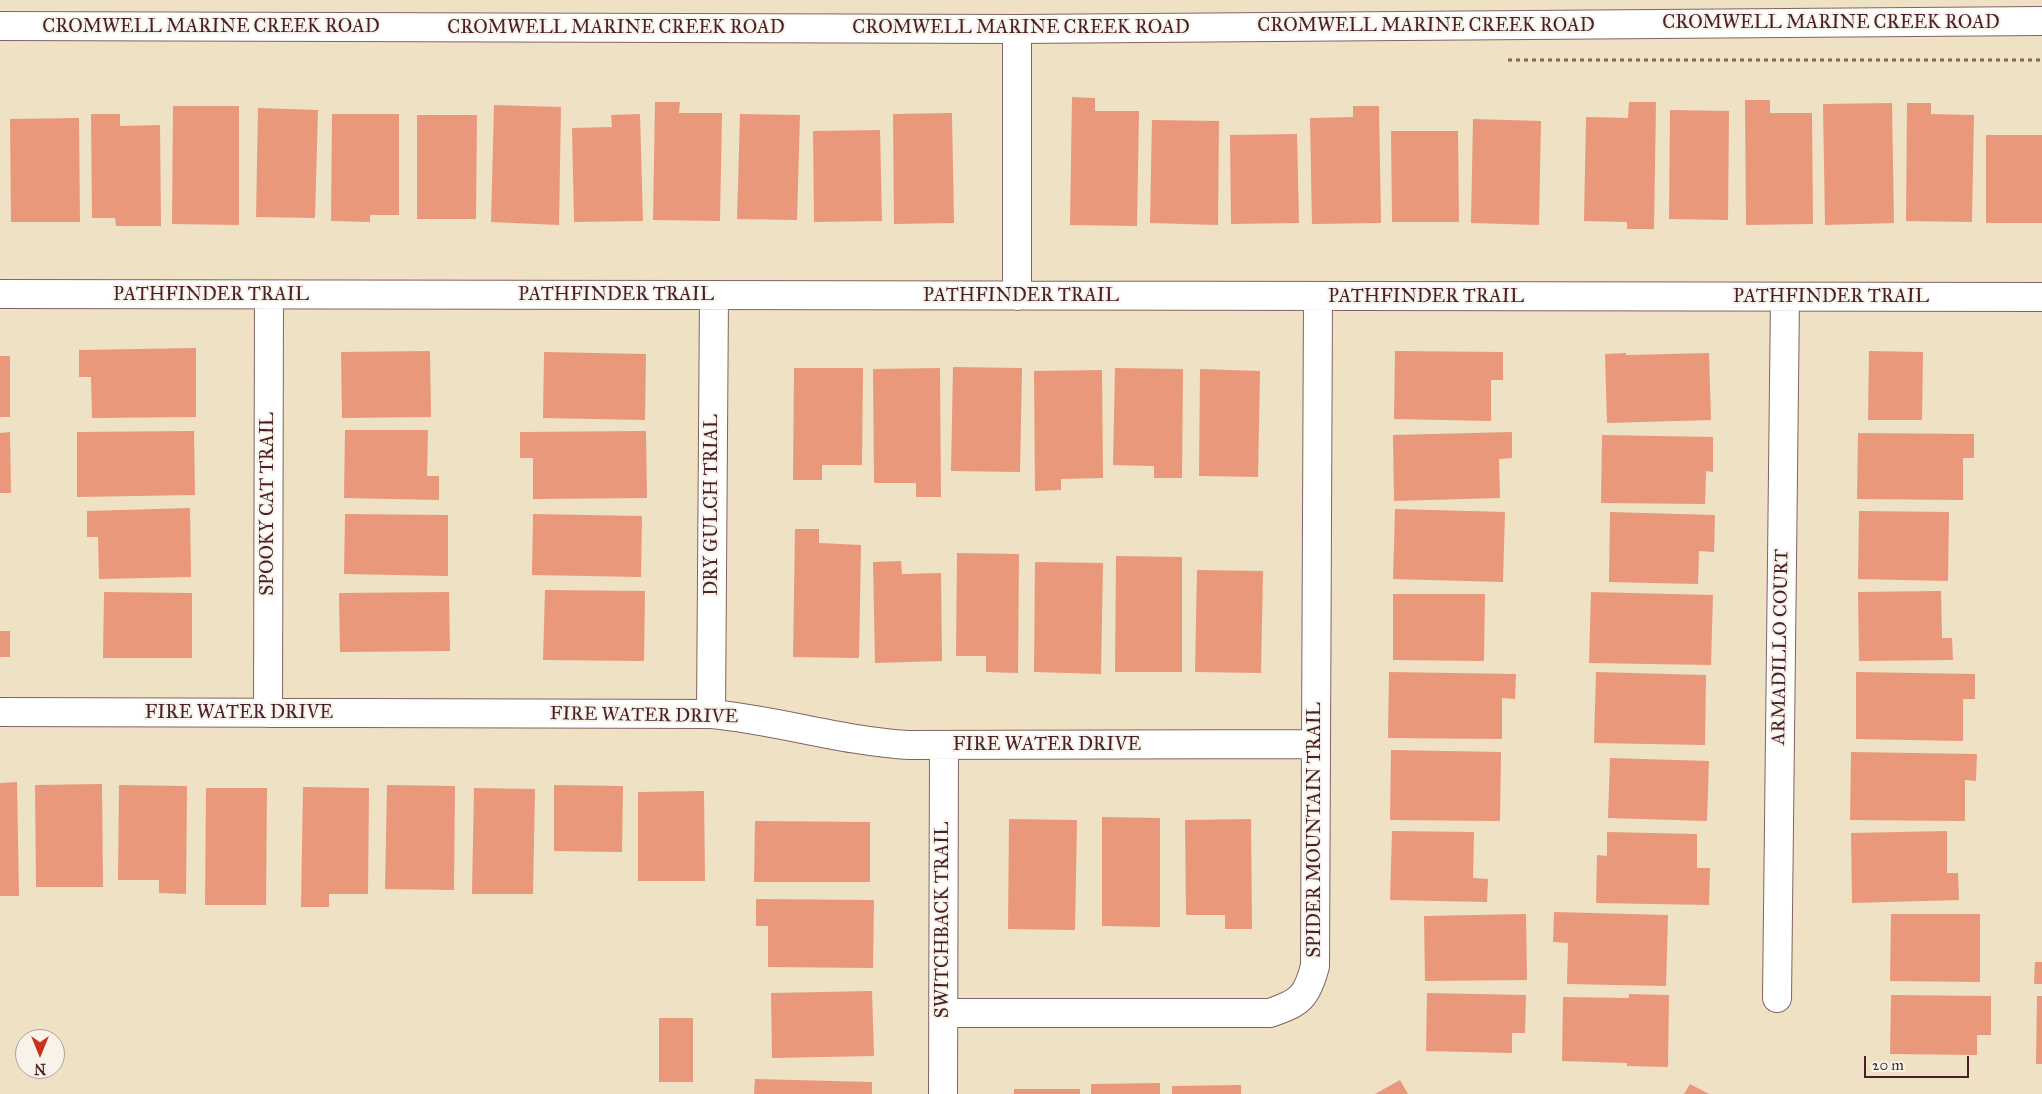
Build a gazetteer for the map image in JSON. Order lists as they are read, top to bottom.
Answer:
{
  "streets": {
    "street": [
      "CROMWELL MARINE CREEK ROAD",
      "PATHFINDER TRAIL",
      "SPOOKY CAT TRAIL",
      "DRY GULCH TRIAL",
      "ARMADILLO COURT",
      "FIRE WATER DRIVE",
      "SPIDER MOUNTAIN TRAIL",
      "SWITCHBACK TRAIL"
    ]
  },
  "crossings": [
    ["PATHFINDER TRAIL", "SPOOKY CAT TRAIL"],
    ["PATHFINDER TRAIL", "DRY GULCH TRIAL"],
    ["PATHFINDER TRAIL", "ARMADILLO COURT"],
    ["PATHFINDER TRAIL", "SPIDER MOUNTAIN TRAIL"],
    ["SPOOKY CAT TRAIL", "FIRE WATER DRIVE"],
    ["DRY GULCH TRIAL", "FIRE WATER DRIVE"],
    ["FIRE WATER DRIVE", "SPIDER MOUNTAIN TRAIL"],
    ["FIRE WATER DRIVE", "SWITCHBACK TRAIL"],
    ["SPIDER MOUNTAIN TRAIL", "SWITCHBACK TRAIL"]
  ],
  "scale_bar": "20 m",
  "north": "bottom"
}
